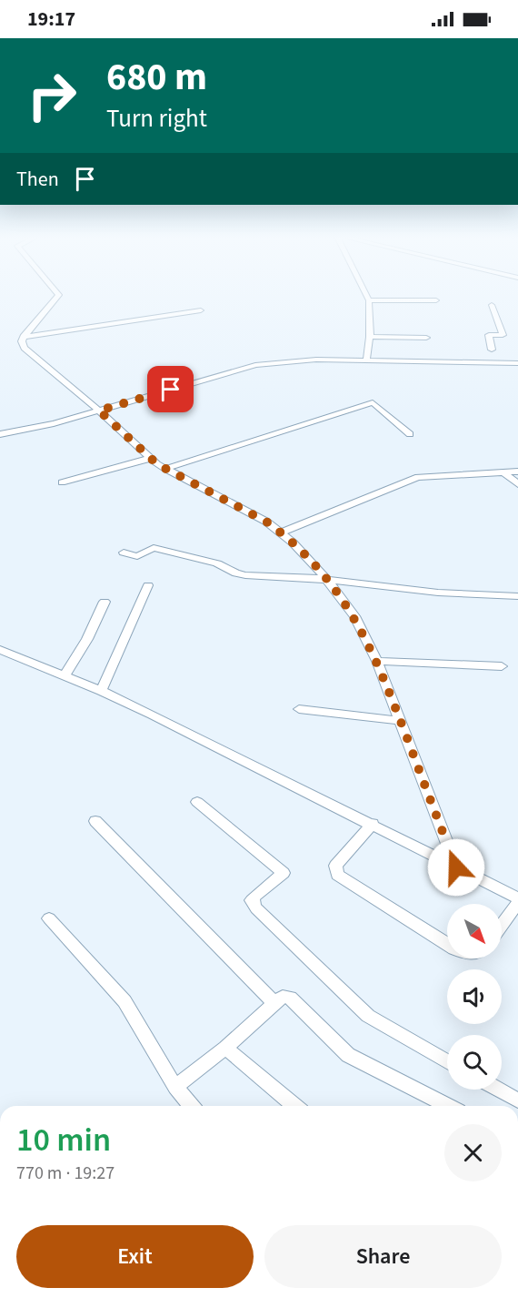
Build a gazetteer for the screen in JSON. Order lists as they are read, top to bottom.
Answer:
{
  "north": "bottom right",
  "page": {
    "status": "19:17",
    "turn": ["680 m", "Turn right"],
    "then": "Then",
    "heading": ["10 min", "770 m · 19:27"],
    "buttons": ["Exit", "Share"]
  }
}
